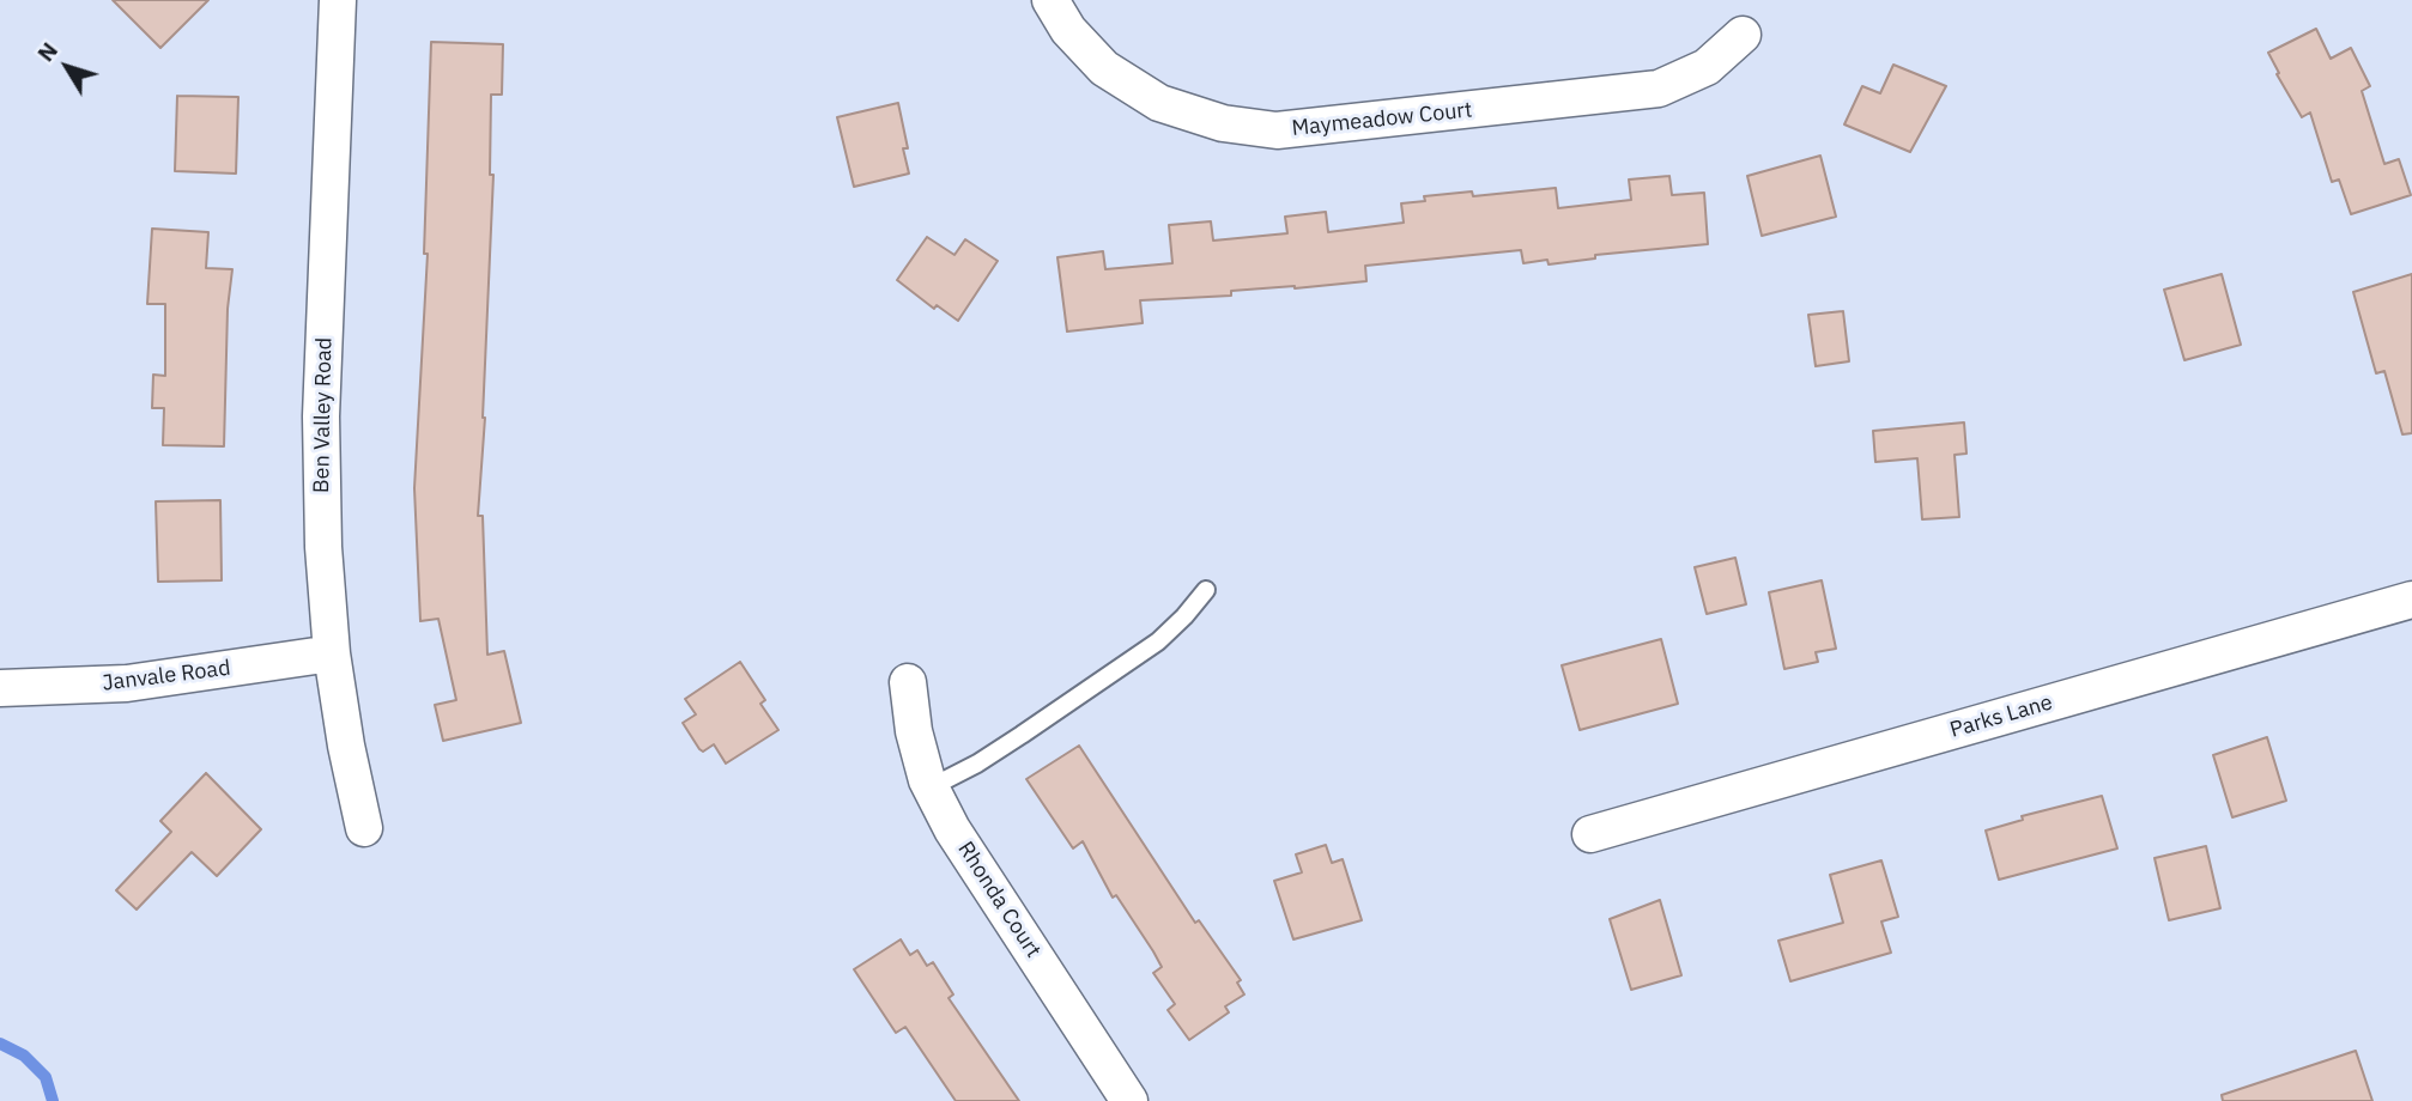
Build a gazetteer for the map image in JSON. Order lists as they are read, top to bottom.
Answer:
{
  "streets": {
    "street": [
      "Maymeadow Court",
      "Ben Valley Road",
      "Janvale Road",
      "Parks Lane",
      "Rhonda Court"
    ]
  },
  "crossings": [
    ["Ben Valley Road", "Janvale Road"]
  ],
  "north": "top left"
}
